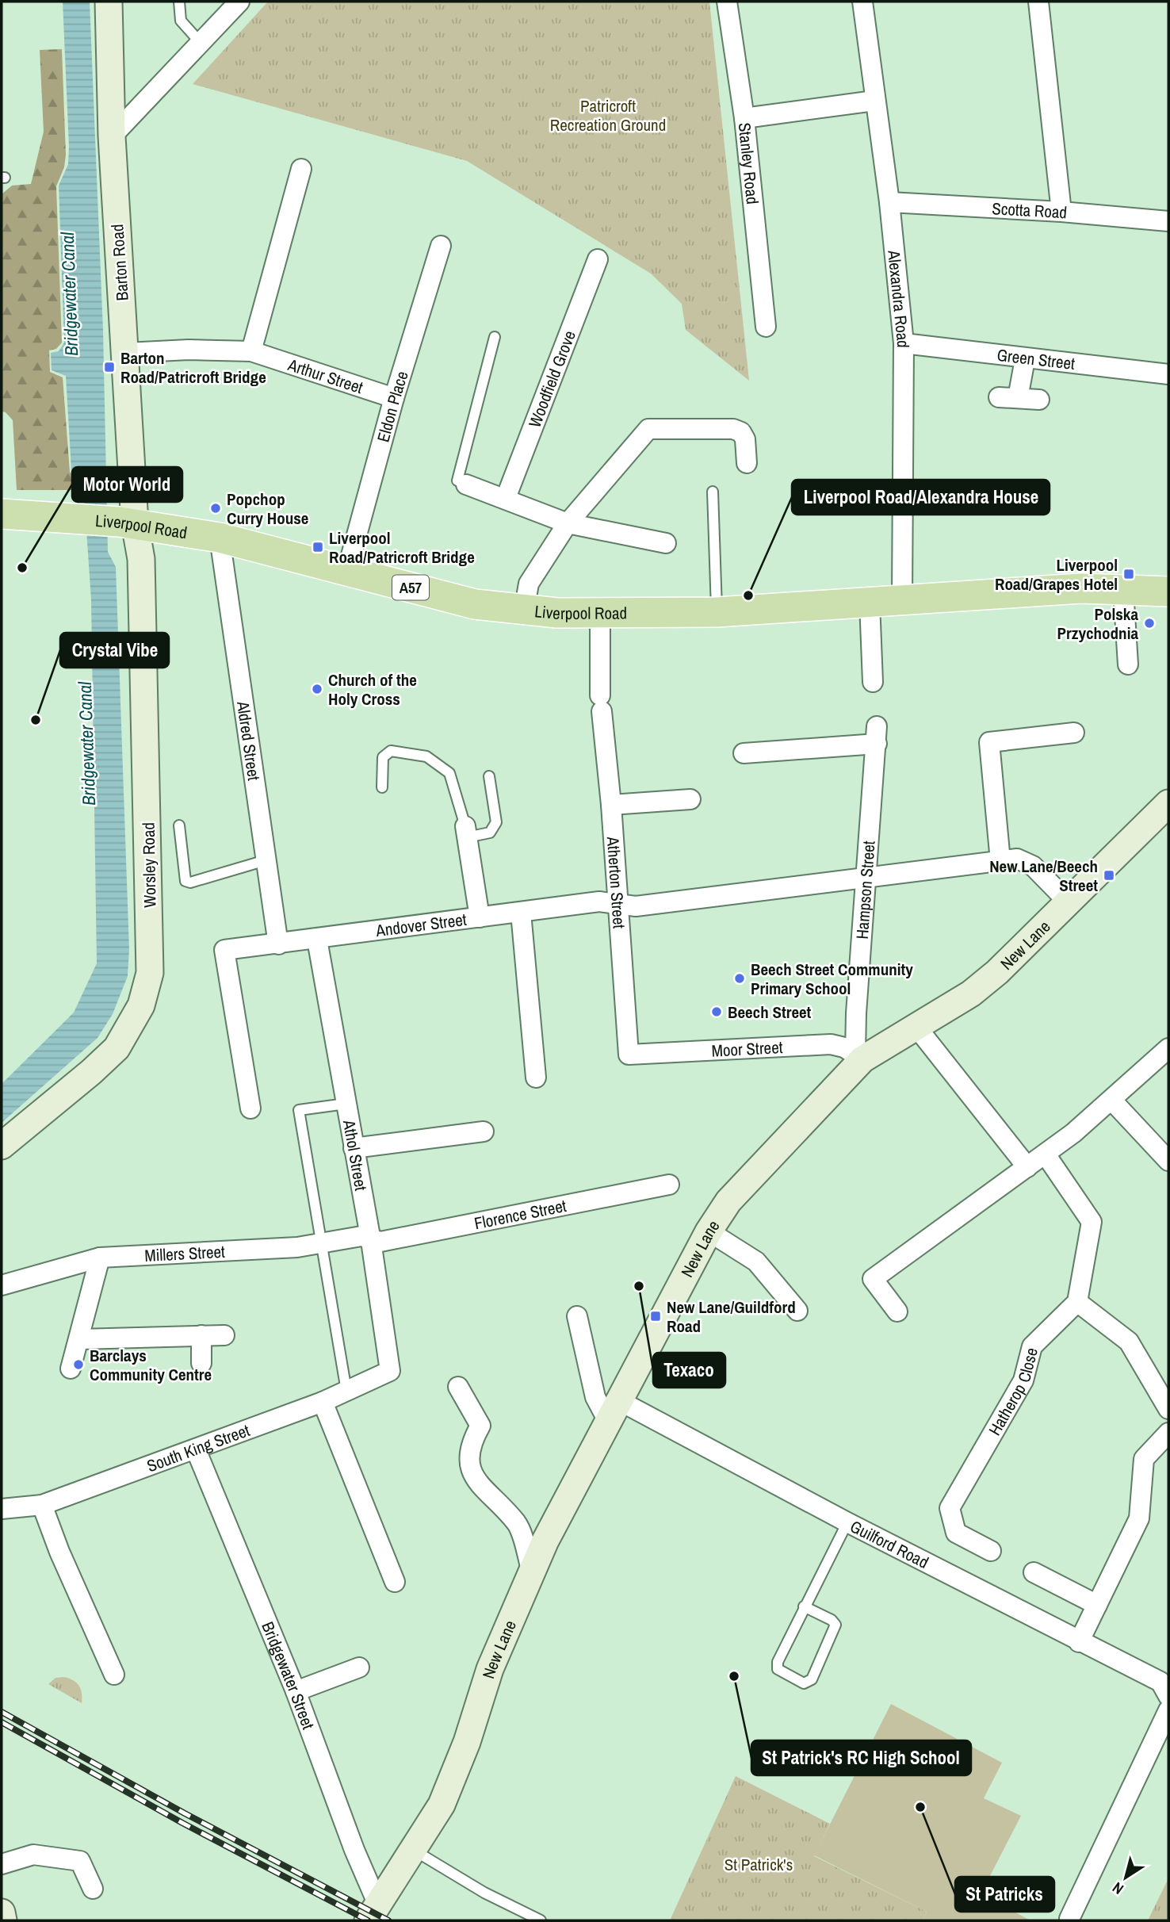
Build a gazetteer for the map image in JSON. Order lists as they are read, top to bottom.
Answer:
{
  "streets": {
    "main road": ["Liverpool Road", "A57"],
    "street": [
      "Stanley Road",
      "Scotta Road",
      "Barton Road",
      "Alexandra Road",
      "Green Street",
      "Arthur Street",
      "Woodfield Grove",
      "Eldon Place",
      "Aldred Street",
      "Worsley Road",
      "Atherton Street",
      "Hampson Street",
      "Andover Street",
      "New Lane",
      "Moor Street",
      "Athol Street",
      "Florence Street",
      "Millers Street",
      "Hatherop Close",
      "South King Street",
      "Guilford Road",
      "Bridgewater Street"
    ]
  },
  "crossings": [
    ["Scotta Road", "Alexandra Road"],
    ["Barton Road", "Arthur Street"],
    ["Barton Road", "Liverpool Road"],
    ["Barton Road", "Worsley Road"],
    ["Alexandra Road", "Green Street"],
    ["Alexandra Road", "Liverpool Road"],
    ["Arthur Street", "Eldon Place"],
    ["Eldon Place", "Liverpool Road"],
    ["Liverpool Road", "Aldred Street"],
    ["Liverpool Road", "Worsley Road"],
    ["Liverpool Road", "Atherton Street"],
    ["Aldred Street", "Andover Street"],
    ["Atherton Street", "Andover Street"],
    ["Atherton Street", "Moor Street"],
    ["Hampson Street", "New Lane"],
    ["Hampson Street", "Moor Street"],
    ["Andover Street", "Athol Street"],
    ["New Lane", "Moor Street"],
    ["New Lane", "Guilford Road"],
    ["New Lane", "Bridgewater Street"],
    ["Athol Street", "Florence Street"],
    ["Athol Street", "Millers Street"],
    ["Athol Street", "South King Street"],
    ["Florence Street", "Millers Street"],
    ["South King Street", "Bridgewater Street"]
  ],
  "water": ["Bridgewater Canal"],
  "parks": ["Patricroft Recreation Ground", "St Patrick's"],
  "places": {
    "transit": [
      "Barton Road/Patricroft Bridge",
      "Liverpool Road/Patricroft Bridge",
      "Liverpool Road/Grapes Hotel",
      "New Lane/Beech Street",
      "New Lane/Guildford Road"
    ],
    "other": [
      "Popchop Curry House",
      "Motor World",
      "Liverpool Road/Alexandra House",
      "Polska Przychodnia",
      "Church of the Holy Cross",
      "Crystal Vibe",
      "Beech Street Community Primary School",
      "Beech Street",
      "Texaco",
      "Barclays Community Centre",
      "St Patrick's RC High School",
      "St Patricks"
    ]
  },
  "north": "bottom left"
}
